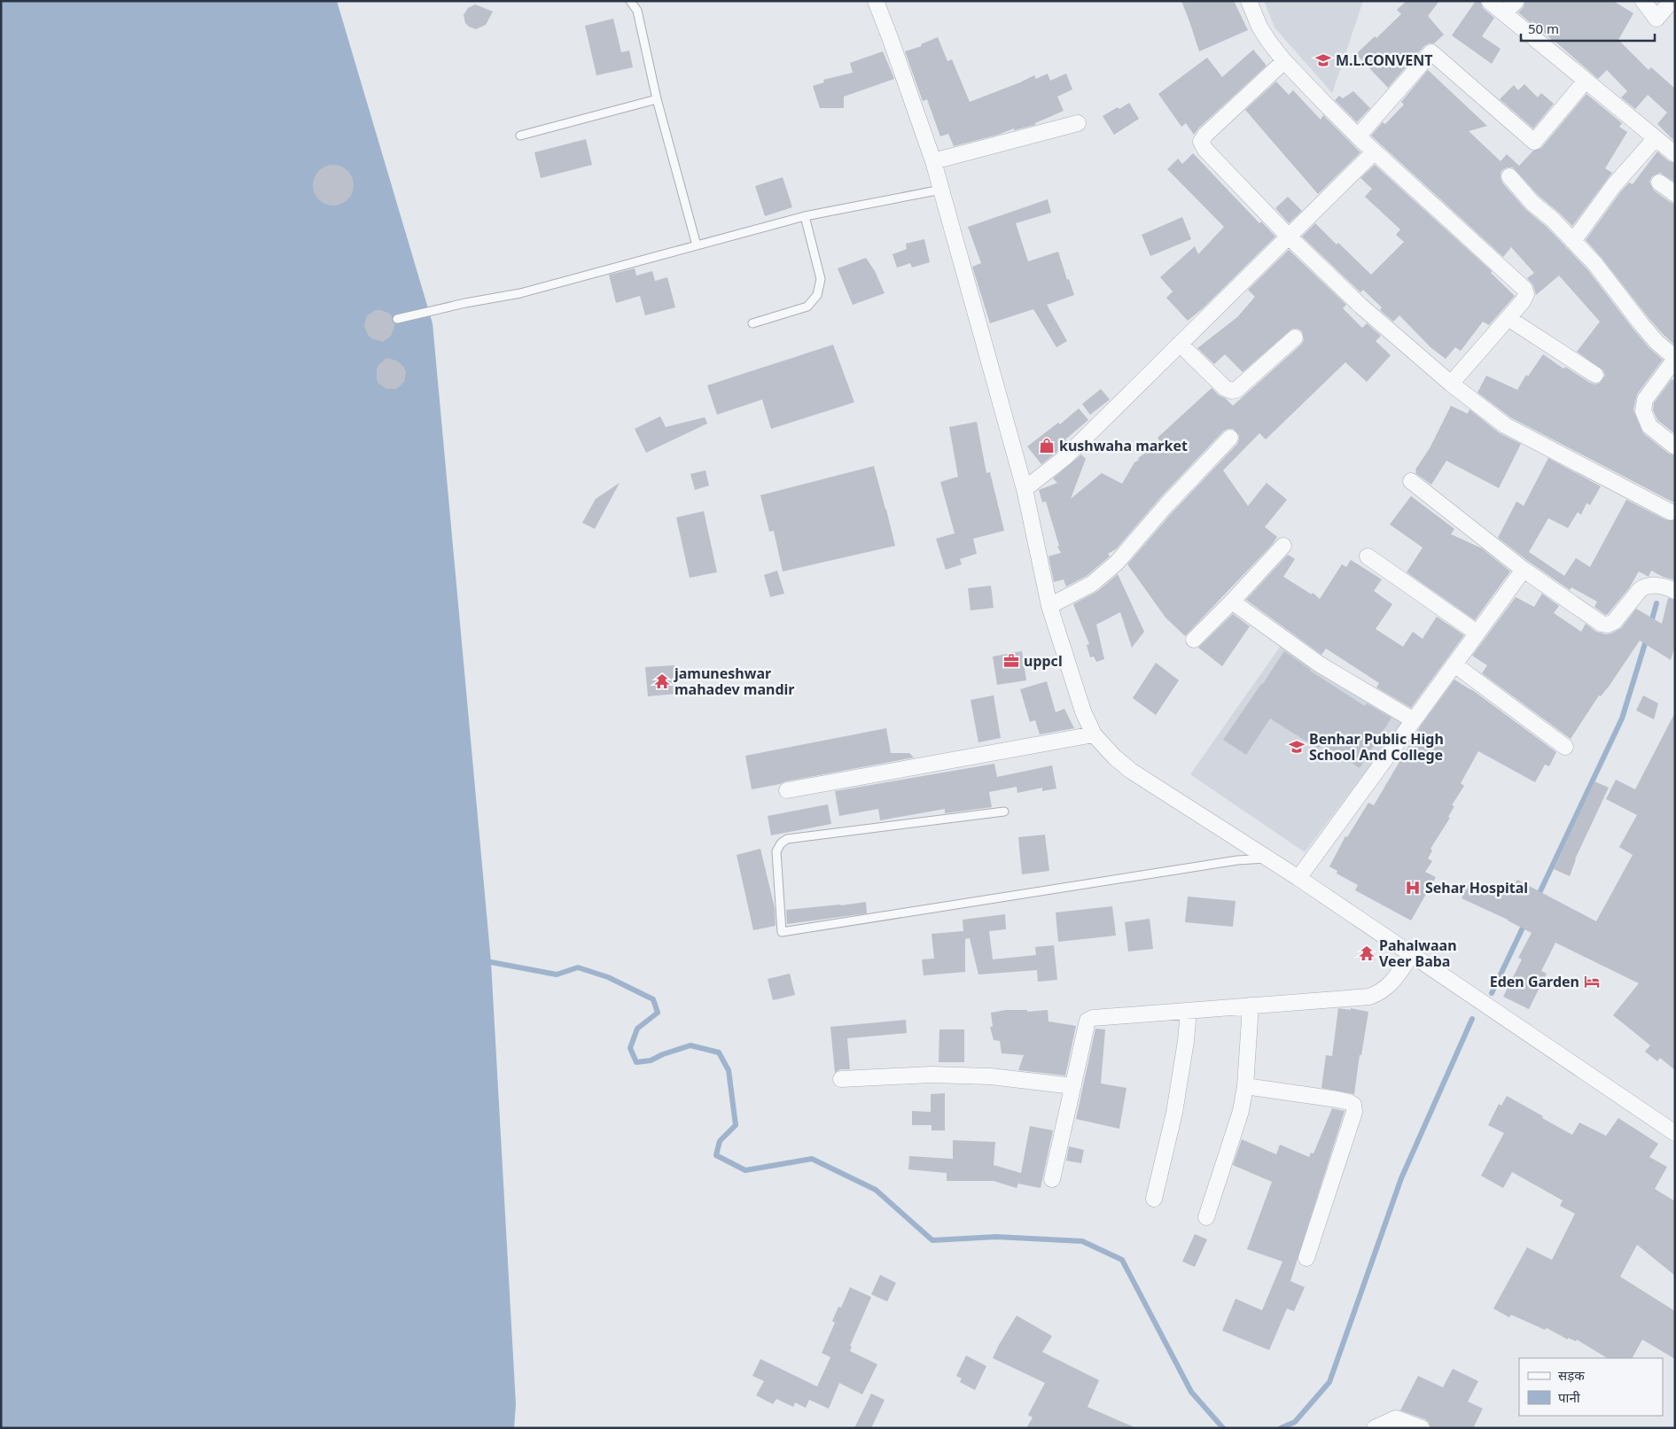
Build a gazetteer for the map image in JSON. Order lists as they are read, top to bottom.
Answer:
{
  "places": {
    "school or university": ["M.L.CONVENT", "Benhar Public High School And College"],
    "shop": ["kushwaha market"],
    "office": ["uppcl"],
    "temple": ["jamuneshwar mahadev mandir", "Pahalwaan Veer Baba"],
    "hospital": ["Sehar Hospital"],
    "hotel": ["Eden Garden"]
  },
  "legend": ["सड़क", "पानी"],
  "scale_bar": "50 m"
}
